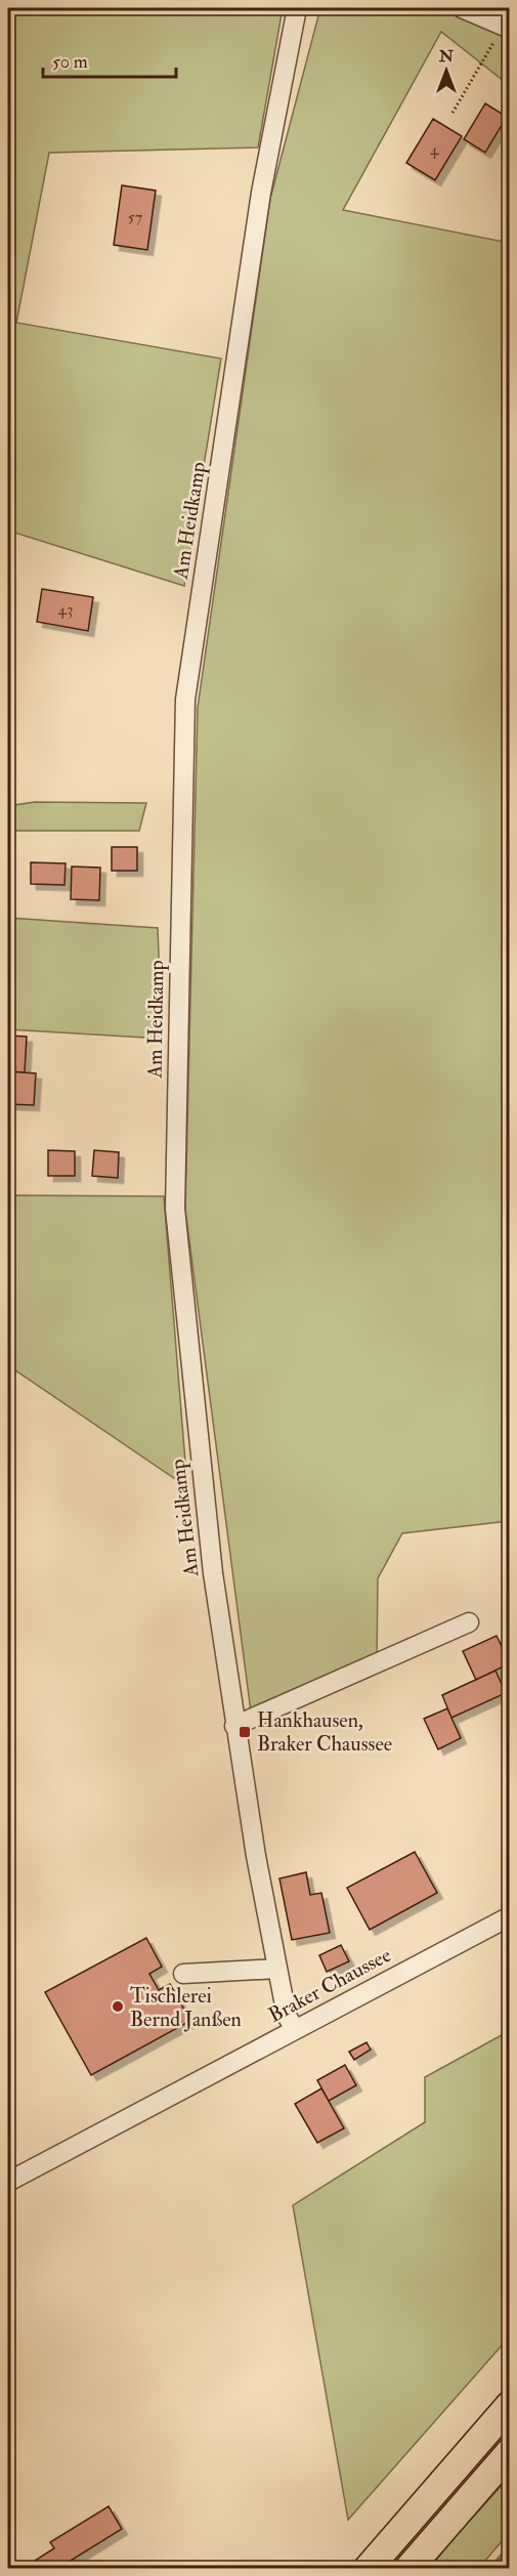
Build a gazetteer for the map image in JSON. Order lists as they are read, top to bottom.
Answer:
{
  "streets": {
    "street": ["Am Heidkamp", "Braker Chaussee"]
  },
  "crossings": [
    ["Am Heidkamp", "Braker Chaussee"]
  ],
  "places": {
    "transit": ["Hankhausen, Braker Chaussee"],
    "other": ["Tischlerei Bernd Janßen"]
  },
  "house_numbers": ["4", "57", "43"],
  "scale_bar": "50 m",
  "north": "top"
}
